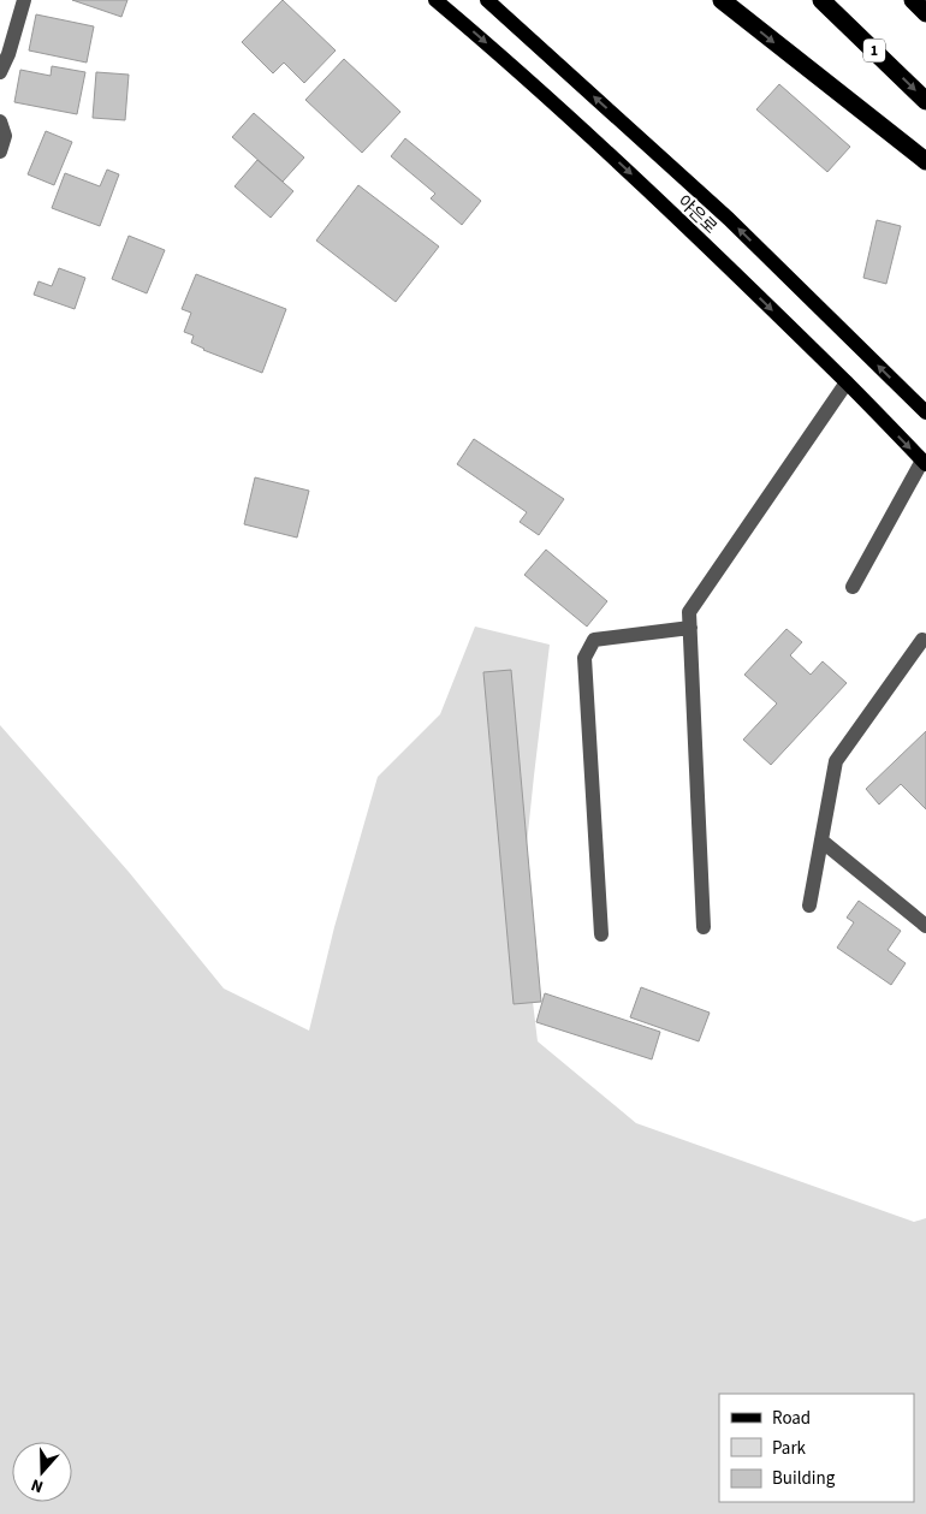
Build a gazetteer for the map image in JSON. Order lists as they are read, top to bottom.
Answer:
{
  "streets": {
    "highway": ["1"],
    "main road": ["야은로"]
  },
  "legend": ["Road", "Park", "Building"],
  "north": "bottom"
}
